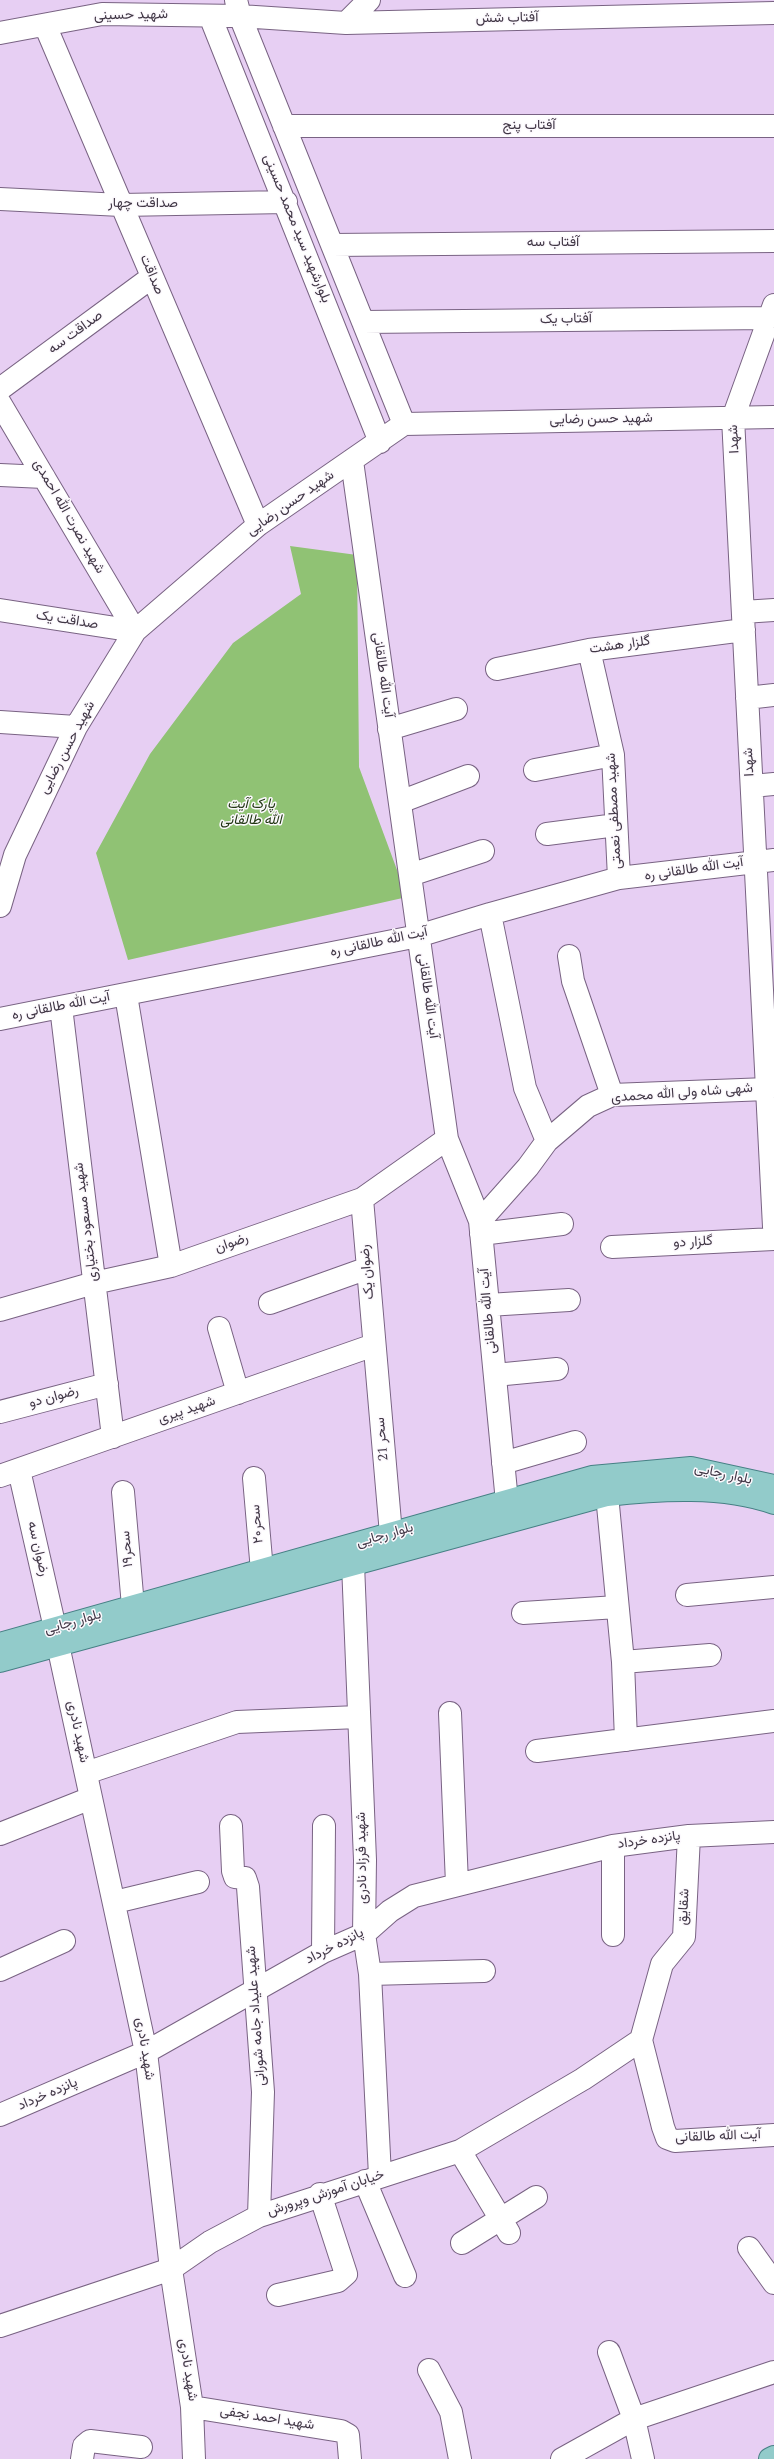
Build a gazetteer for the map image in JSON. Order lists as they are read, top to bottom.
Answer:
{
  "streets": {
    "main road": ["بلوار رجایی"],
    "street": [
      "شهید حسینی",
      "آفتاب شش",
      "آفتاب پنج",
      "صداقت چهار",
      "بلوارشهید سید محمد حسینی",
      "آفتاب سه",
      "صداقت",
      "آفتاب یک",
      "صداقت سه",
      "شهید حسن رضایی",
      "شهدا",
      "شهید نصرت الله احمدی",
      "صداقت یک",
      "گلزار هشت",
      "آیت الله طالقانی",
      "شهید مصطفی نعمتی",
      "آیت الله طالقانی ره",
      "شهی شاه ولی الله محمدی",
      "شهید مسعود بختیاری",
      "گلزار دو",
      "رضوان",
      "رضوان یک",
      "رضوان دو",
      "شهید پیری",
      "سحر 21",
      "سحر۲۰",
      "رضوان سه",
      "سحر۱۹",
      "شهید نادری",
      "پانزده خرداد",
      "شهید فرزاد نادری",
      "شقایق",
      "شهید علیداد جامه شورانی",
      "خیابان آموزش وپرورش",
      "شهید احمد نجفی"
    ]
  },
  "crossings": [
    ["شهید حسینی", "آفتاب شش"],
    ["شهید حسینی", "بلوارشهید سید محمد حسینی"],
    ["شهید حسینی", "صداقت"],
    ["آفتاب شش", "بلوارشهید سید محمد حسینی"],
    ["آفتاب پنج", "بلوارشهید سید محمد حسینی"],
    ["صداقت چهار", "بلوارشهید سید محمد حسینی"],
    ["صداقت چهار", "صداقت"],
    ["بلوارشهید سید محمد حسینی", "آفتاب سه"],
    ["بلوارشهید سید محمد حسینی", "آفتاب یک"],
    ["بلوارشهید سید محمد حسینی", "شهید حسن رضایی"],
    ["صداقت", "صداقت سه"],
    ["صداقت", "شهید حسن رضایی"],
    ["آفتاب یک", "شهدا"],
    ["شهید حسن رضایی", "شهدا"],
    ["شهید حسن رضایی", "شهید نصرت الله احمدی"],
    ["شهید حسن رضایی", "صداقت یک"],
    ["شهید حسن رضایی", "آیت الله طالقانی"],
    ["شهدا", "گلزار هشت"],
    ["شهدا", "آیت الله طالقانی ره"],
    ["شهدا", "شهی شاه ولی الله محمدی"],
    ["شهید نصرت الله احمدی", "صداقت یک"],
    ["گلزار هشت", "شهید مصطفی نعمتی"],
    ["آیت الله طالقانی", "آیت الله طالقانی ره"],
    ["آیت الله طالقانی", "شهی شاه ولی الله محمدی"],
    ["آیت الله طالقانی", "رضوان"],
    ["آیت الله طالقانی", "بلوار رجایی"],
    ["آیت الله طالقانی", "شقایق"],
    ["آیت الله طالقانی", "خیابان آموزش وپرورش"],
    ["شهید مصطفی نعمتی", "آیت الله طالقانی ره"],
    ["آیت الله طالقانی ره", "شهید مسعود بختیاری"],
    ["شهید مسعود بختیاری", "رضوان"],
    ["شهید مسعود بختیاری", "رضوان دو"],
    ["شهید مسعود بختیاری", "شهید پیری"],
    ["رضوان", "رضوان یک"],
    ["رضوان یک", "شهید پیری"],
    ["رضوان یک", "سحر 21"],
    ["شهید پیری", "سحر 21"],
    ["شهید پیری", "رضوان سه"],
    ["سحر 21", "بلوار رجایی"],
    ["بلوار رجایی", "سحر۲۰"],
    ["بلوار رجایی", "رضوان سه"],
    ["بلوار رجایی", "سحر۱۹"],
    ["بلوار رجایی", "شهید نادری"],
    ["بلوار رجایی", "شهید فرزاد نادری"],
    ["رضوان سه", "شهید نادری"],
    ["شهید نادری", "پانزده خرداد"],
    ["شهید نادری", "خیابان آموزش وپرورش"],
    ["شهید نادری", "شهید احمد نجفی"],
    ["پانزده خرداد", "شهید فرزاد نادری"],
    ["پانزده خرداد", "شقایق"],
    ["پانزده خرداد", "شهید علیداد جامه شورانی"],
    ["شهید فرزاد نادری", "خیابان آموزش وپرورش"],
    ["شقایق", "خیابان آموزش وپرورش"],
    ["شهید علیداد جامه شورانی", "خیابان آموزش وپرورش"]
  ],
  "parks": ["پارک آیت الله طالقانی"]
}
